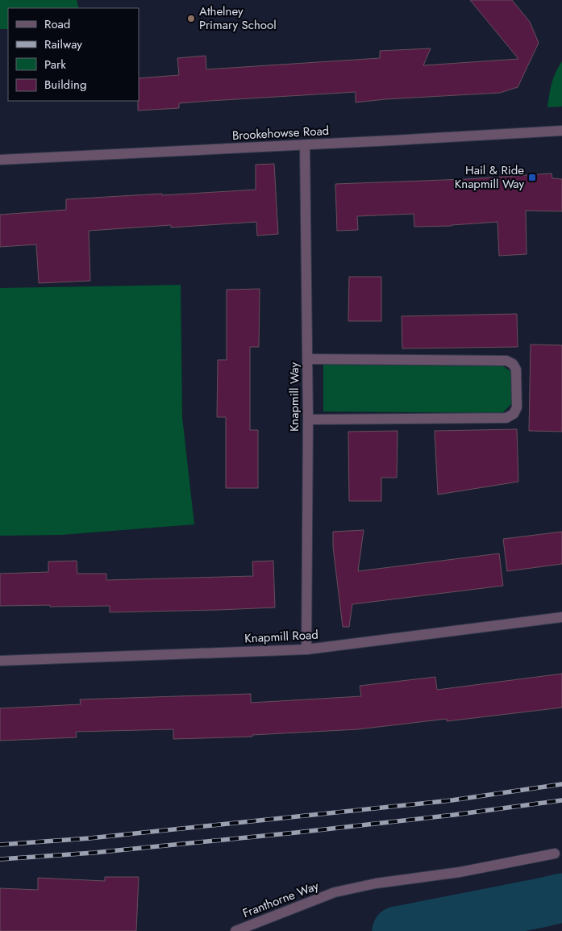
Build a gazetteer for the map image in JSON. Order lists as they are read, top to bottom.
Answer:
{
  "streets": {
    "street": [
      "Brookehowse Road",
      "Knapmill Way",
      "Knapmill Road",
      "Franthorne Way"
    ]
  },
  "crossings": [
    ["Brookehowse Road", "Knapmill Way"],
    ["Knapmill Way", "Knapmill Road"]
  ],
  "places": {
    "other": ["Athelney Primary School"],
    "transit": ["Hail & Ride Knapmill Way"]
  },
  "legend": [
    "Road",
    "Railway",
    "Park",
    "Building"
  ]
}
